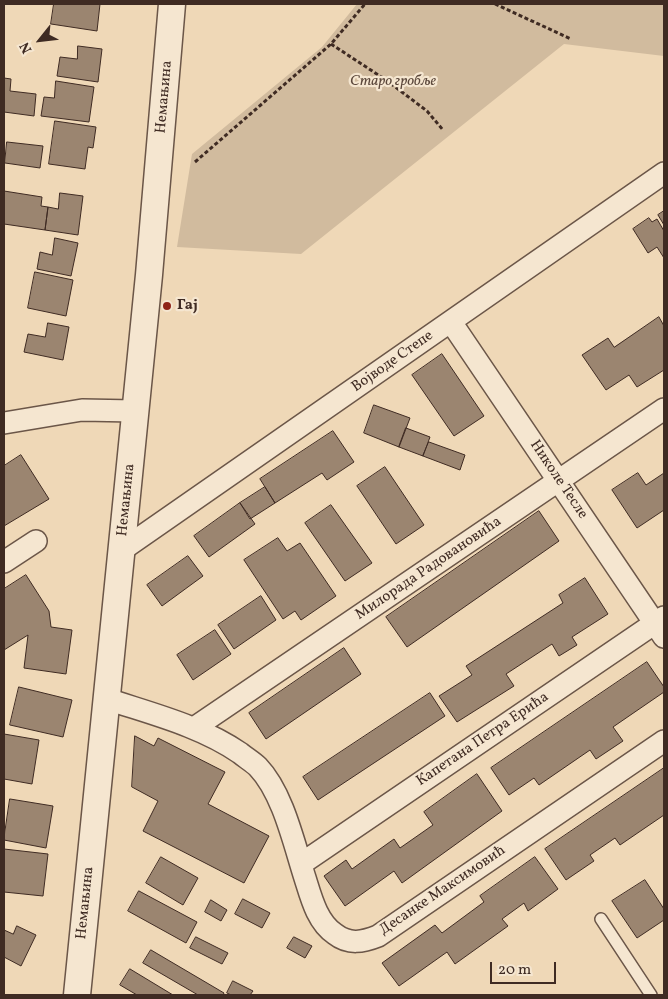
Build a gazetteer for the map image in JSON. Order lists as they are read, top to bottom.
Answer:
{
  "streets": {
    "street": [
      "Немањина",
      "Војводе Степе",
      "Николе Тесле",
      "Милорада Радовановића",
      "Капетана Петра Ерића",
      "Десанке Максимовић"
    ]
  },
  "crossings": [
    ["Немањина", "Војводе Степе"],
    ["Немањина", "Десанке Максимовић"],
    ["Војводе Степе", "Николе Тесле"],
    ["Николе Тесле", "Милорада Радовановића"],
    ["Николе Тесле", "Капетана Петра Ерића"],
    ["Милорада Радовановића", "Десанке Максимовић"],
    ["Капетана Петра Ерића", "Десанке Максимовић"]
  ],
  "parks": ["Старо гробље"],
  "places": ["Гај"],
  "scale_bar": "20 m",
  "north": "bottom left"
}
